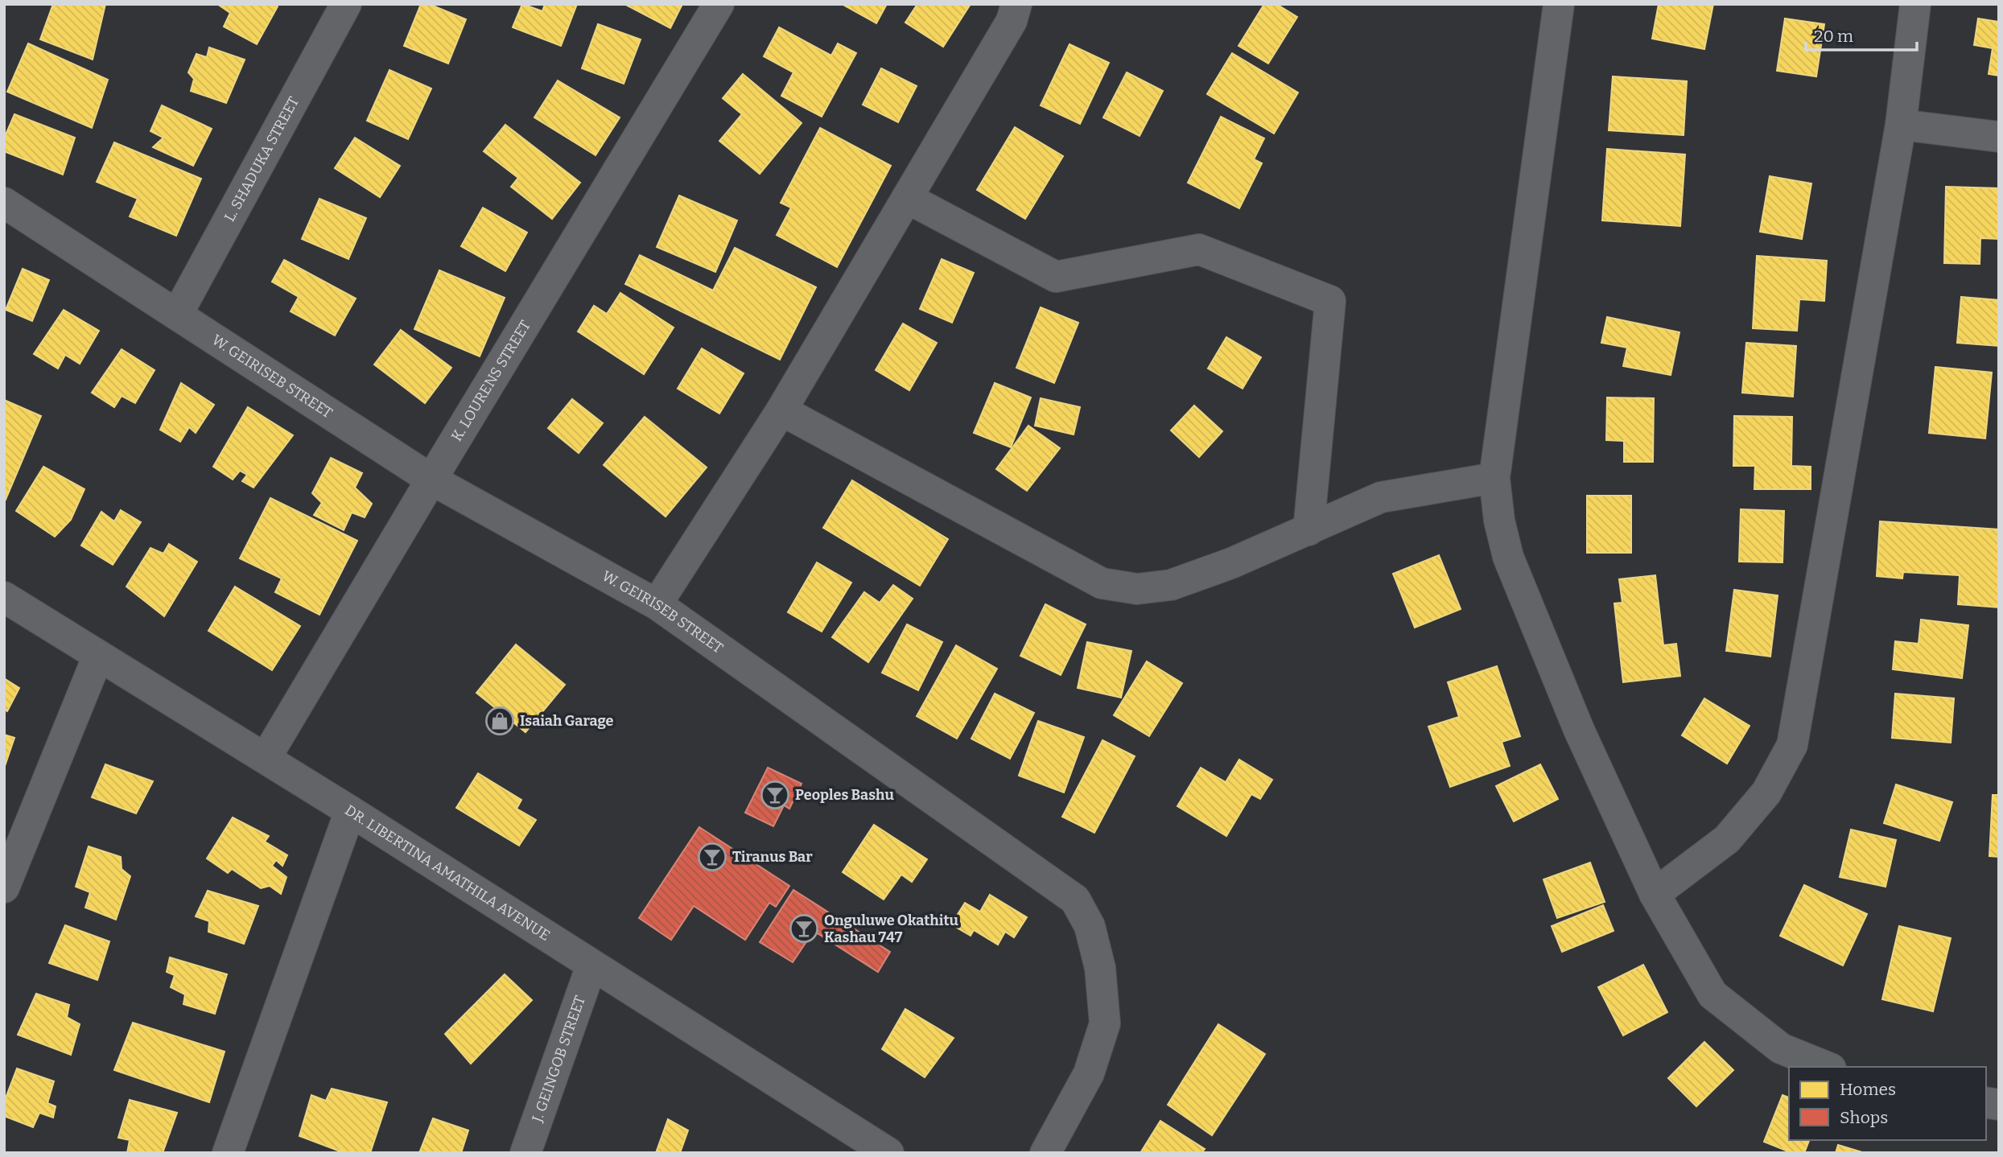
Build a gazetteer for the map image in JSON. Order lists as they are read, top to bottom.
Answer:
{
  "streets": {
    "street": [
      "L. SHADUKA STREET",
      "W. GEIRISEB STREET",
      "K. LOURENS STREET",
      "DR. LIBERTINA AMATHILA AVENUE",
      "J. GEINGOB STREET"
    ]
  },
  "crossings": [
    ["L. SHADUKA STREET", "W. GEIRISEB STREET"],
    ["W. GEIRISEB STREET", "K. LOURENS STREET"],
    ["K. LOURENS STREET", "DR. LIBERTINA AMATHILA AVENUE"],
    ["DR. LIBERTINA AMATHILA AVENUE", "J. GEINGOB STREET"]
  ],
  "places": {
    "shop": ["Isaiah Garage"],
    "bar": ["Peoples Bashu", "Tiranus Bar", "Onguluwe Okathitu Kashau 747"]
  },
  "legend": ["Homes", "Shops"],
  "scale_bar": "20 m"
}
